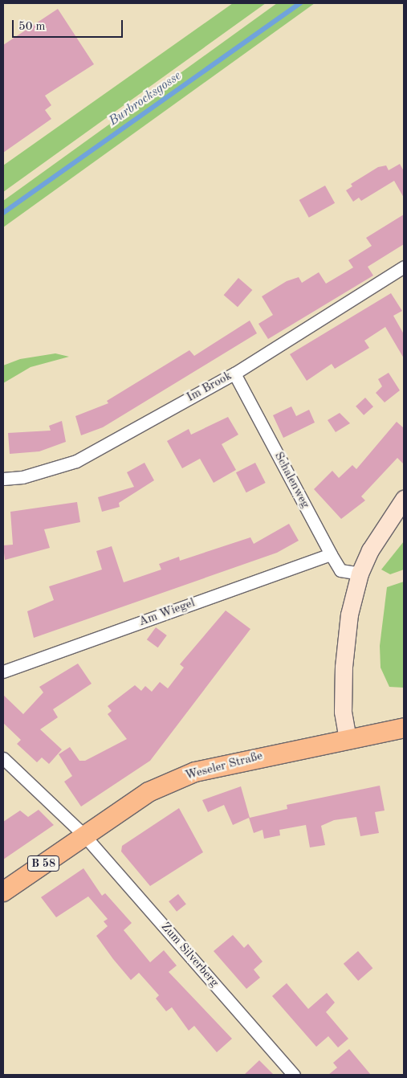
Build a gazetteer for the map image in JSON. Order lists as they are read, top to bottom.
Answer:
{
  "streets": {
    "main road": ["Weseler Straße", "B 58"],
    "street": [
      "Im Brook",
      "Schalenweg",
      "Am Wiegel",
      "Zum Silverberg"
    ]
  },
  "crossings": [
    ["Im Brook", "Schalenweg"],
    ["Schalenweg", "Am Wiegel"],
    ["Weseler Straße", "Zum Silverberg"]
  ],
  "water": ["Burbrocksgosse"],
  "scale_bar": "50 m"
}
